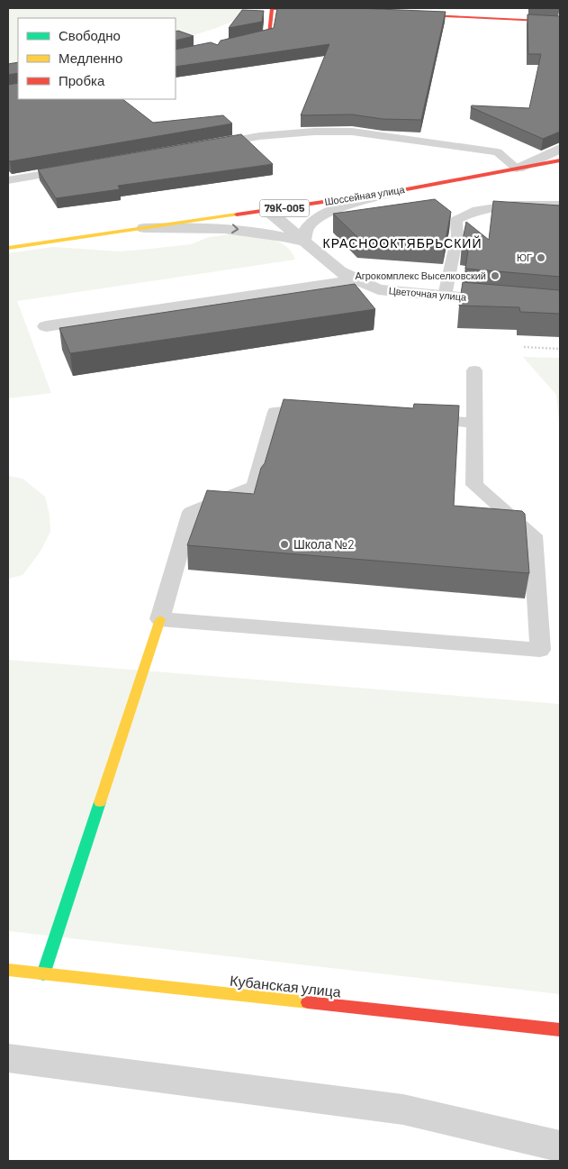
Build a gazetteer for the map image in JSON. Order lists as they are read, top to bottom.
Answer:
{
  "streets": {
    "street": [
      "Шоссейная улица",
      "79К-005",
      "Цветочная улица",
      "Кубанская улица"
    ]
  },
  "crossings": [
    ["Шоссейная улица", "Цветочная улица"]
  ],
  "districts": ["КРАСНООКТЯБРЬСКИЙ"],
  "places": ["ЮГ", "Агрокомплекс Выселковский", "Школа №2"],
  "legend": ["Свободно", "Медленно", "Пробка"]
}
